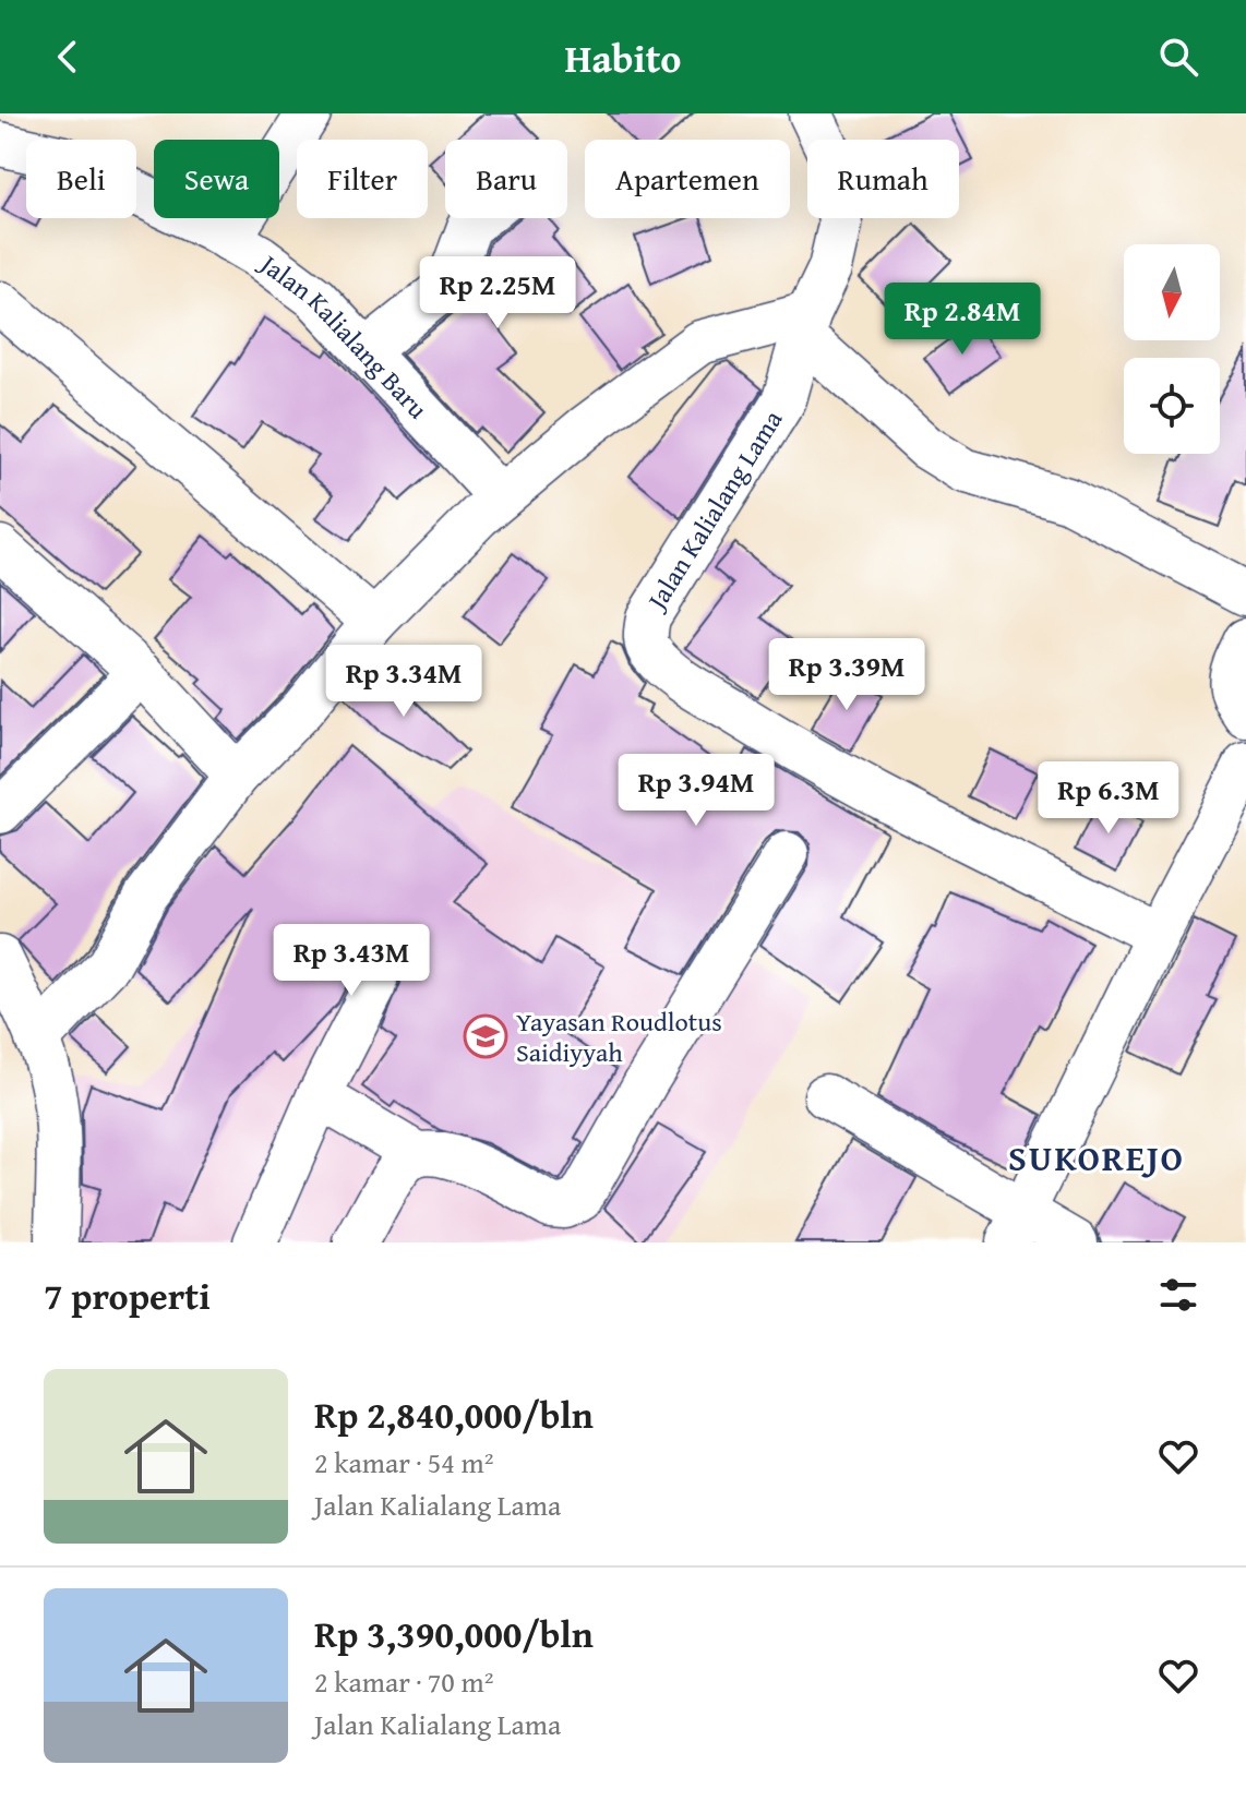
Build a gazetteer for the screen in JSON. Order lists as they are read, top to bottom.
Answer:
{
  "streets": {
    "street": ["Jalan Kalialang Baru", "Jalan Kalialang Lama"]
  },
  "districts": ["SUKOREJO"],
  "places": {
    "school or university": ["Yayasan Roudlotus Saidiyyah"]
  },
  "north": "bottom",
  "page": {
    "header": "Habito",
    "chip": [
      "Beli",
      "Sewa",
      "Filter",
      "Baru",
      "Apartemen",
      "Rumah"
    ],
    "price": [
      "Rp 2.25M",
      "Rp 2.84M",
      "Rp 3.39M",
      "Rp 3.34M",
      "Rp 3.94M",
      "Rp 6.3M",
      "Rp 3.43M"
    ],
    "heading": "7 properti",
    "list": [
      {
        "name": "Rp 2,840,000/bln",
        "note": "2 kamar · 54 m² · Jalan Kalialang Lama"
      },
      {
        "name": "Rp 3,390,000/bln",
        "note": "2 kamar · 70 m² · Jalan Kalialang Lama"
      }
    ]
  }
}
